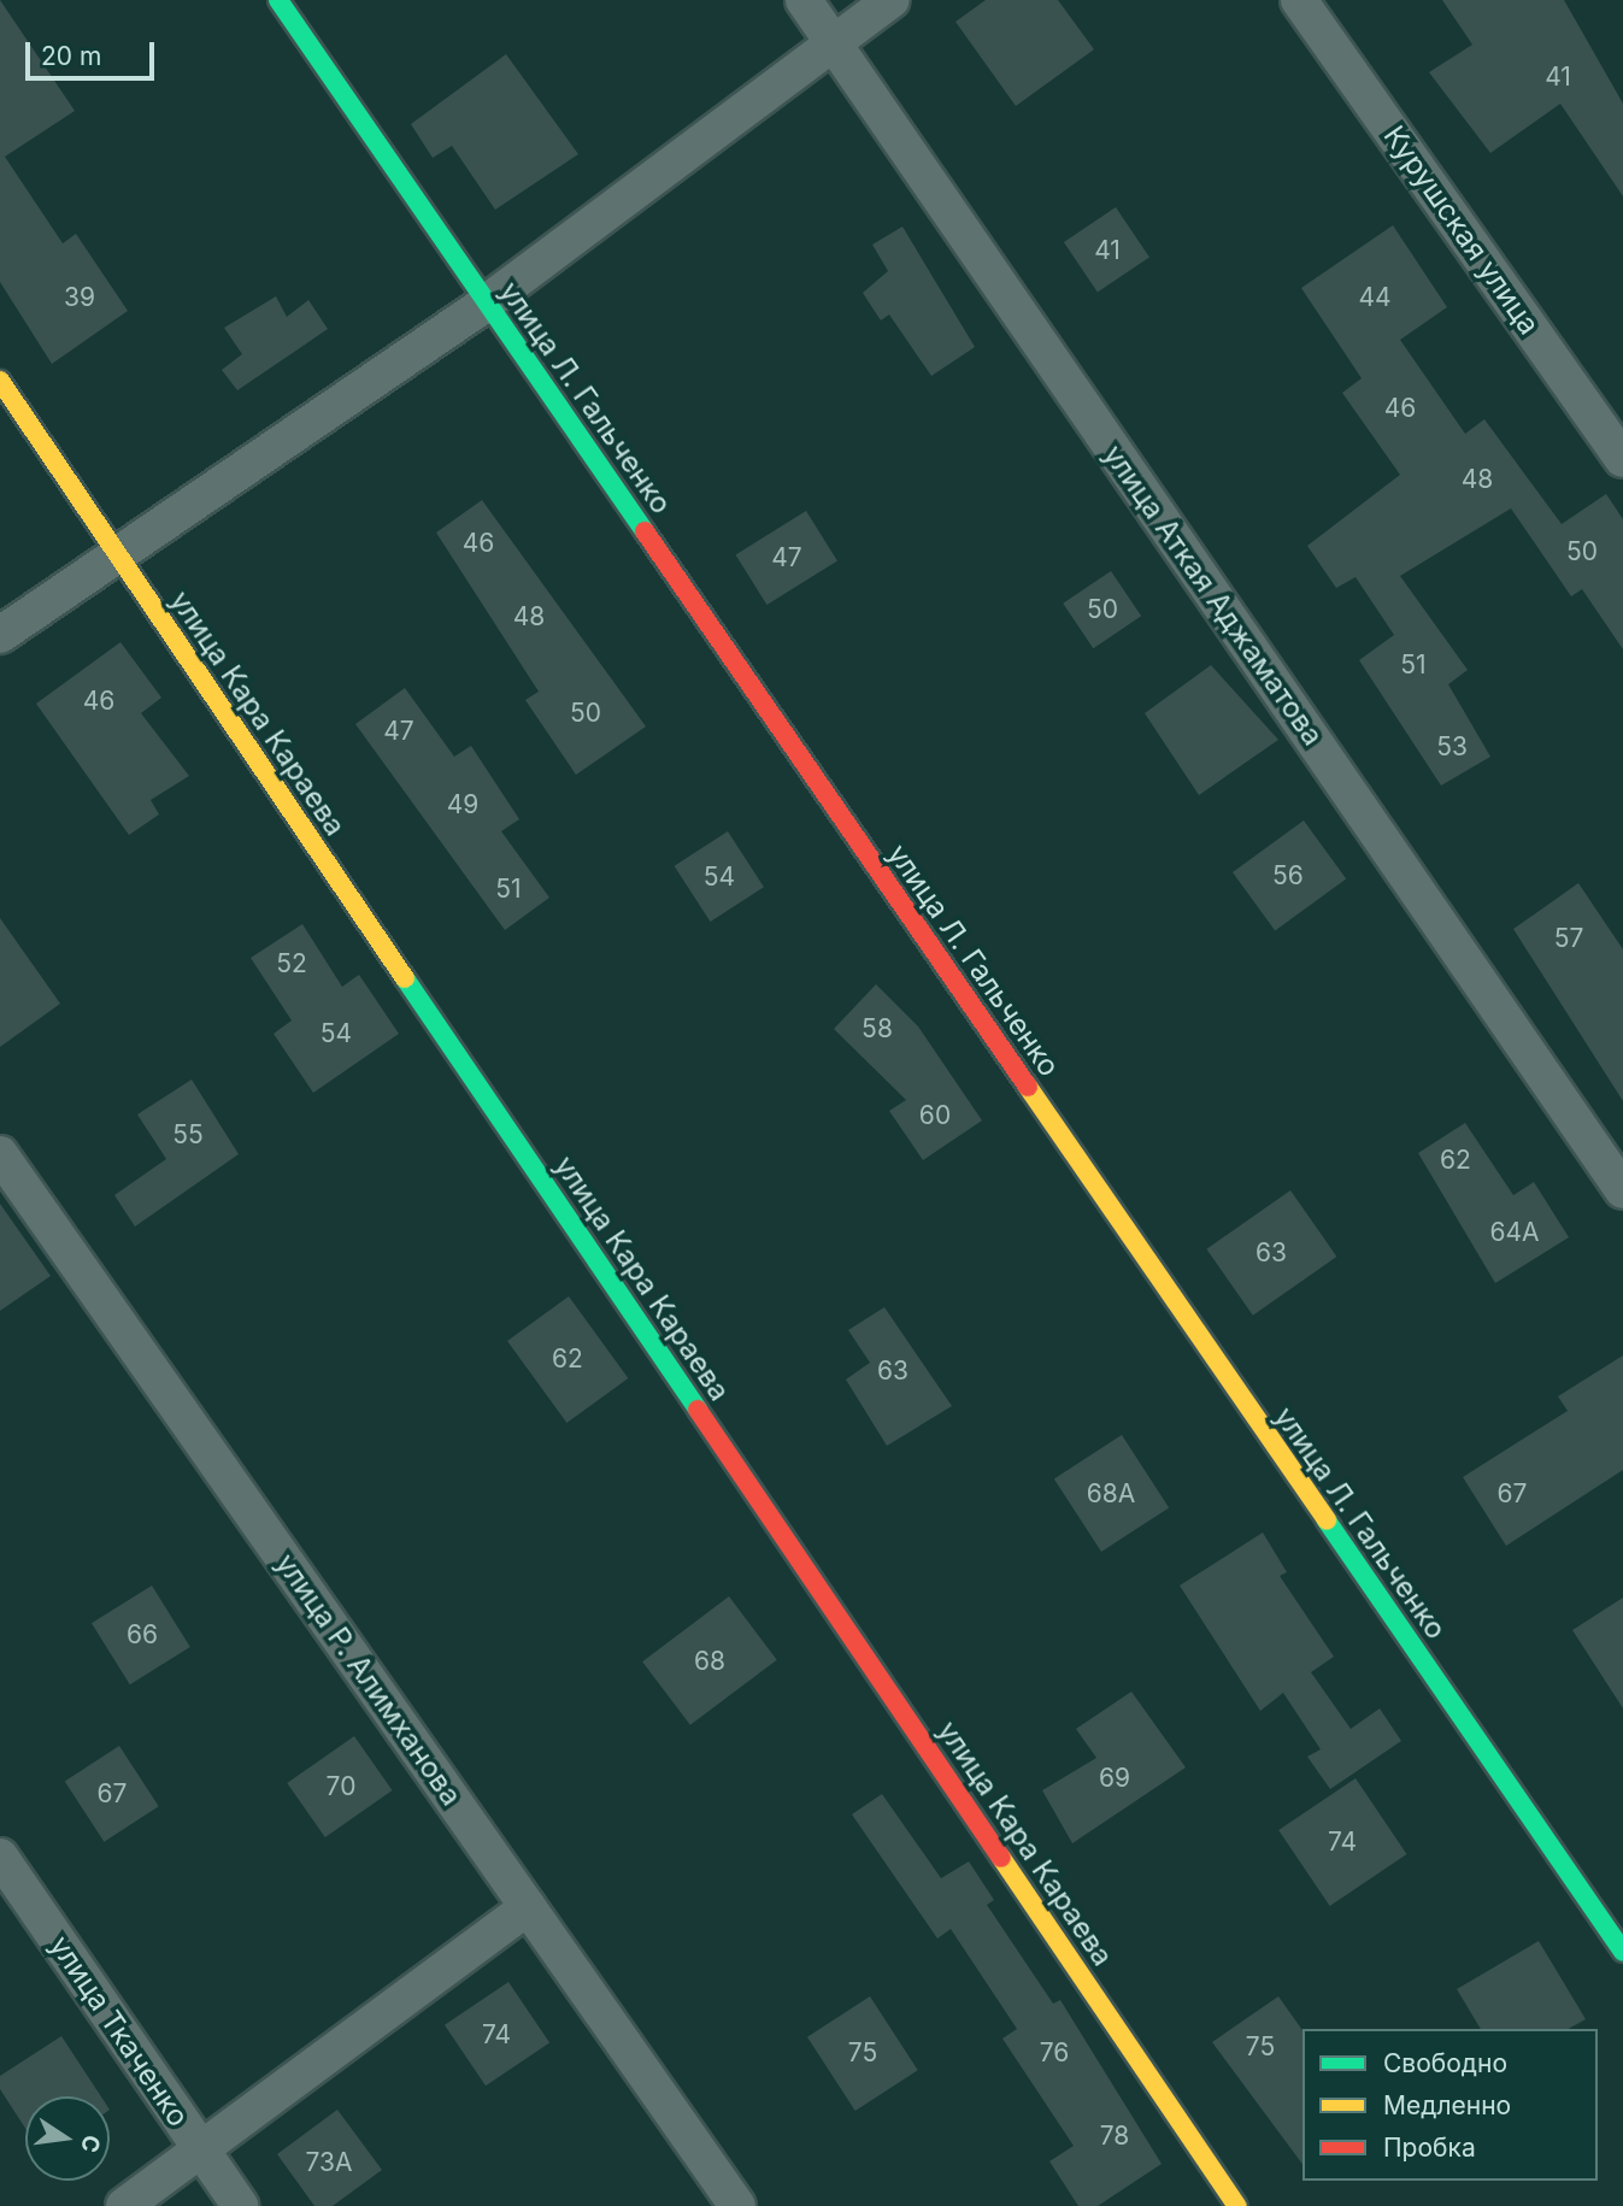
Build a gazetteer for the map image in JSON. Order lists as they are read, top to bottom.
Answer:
{
  "streets": {
    "street": [
      "Курушская улица",
      "улица Л. Гальченко",
      "улица Аткая Аджаматова",
      "улица Кара Караева",
      "улица Р. Алимханова",
      "улица Ткаченко"
    ]
  },
  "house_numbers": [
    "41",
    "41",
    "39",
    "44",
    "46",
    "48",
    "46",
    "50",
    "47",
    "50",
    "48",
    "51",
    "46",
    "50",
    "47",
    "53",
    "49",
    "56",
    "54",
    "51",
    "57",
    "52",
    "58",
    "54",
    "60",
    "55",
    "62",
    "64А",
    "63",
    "62",
    "63",
    "68А",
    "67",
    "66",
    "68",
    "69",
    "70",
    "67",
    "74",
    "74",
    "75",
    "75",
    "76",
    "78",
    "73А"
  ],
  "legend": ["Свободно", "Медленно", "Пробка"],
  "scale_bar": "20 m",
  "north": "right"
}
